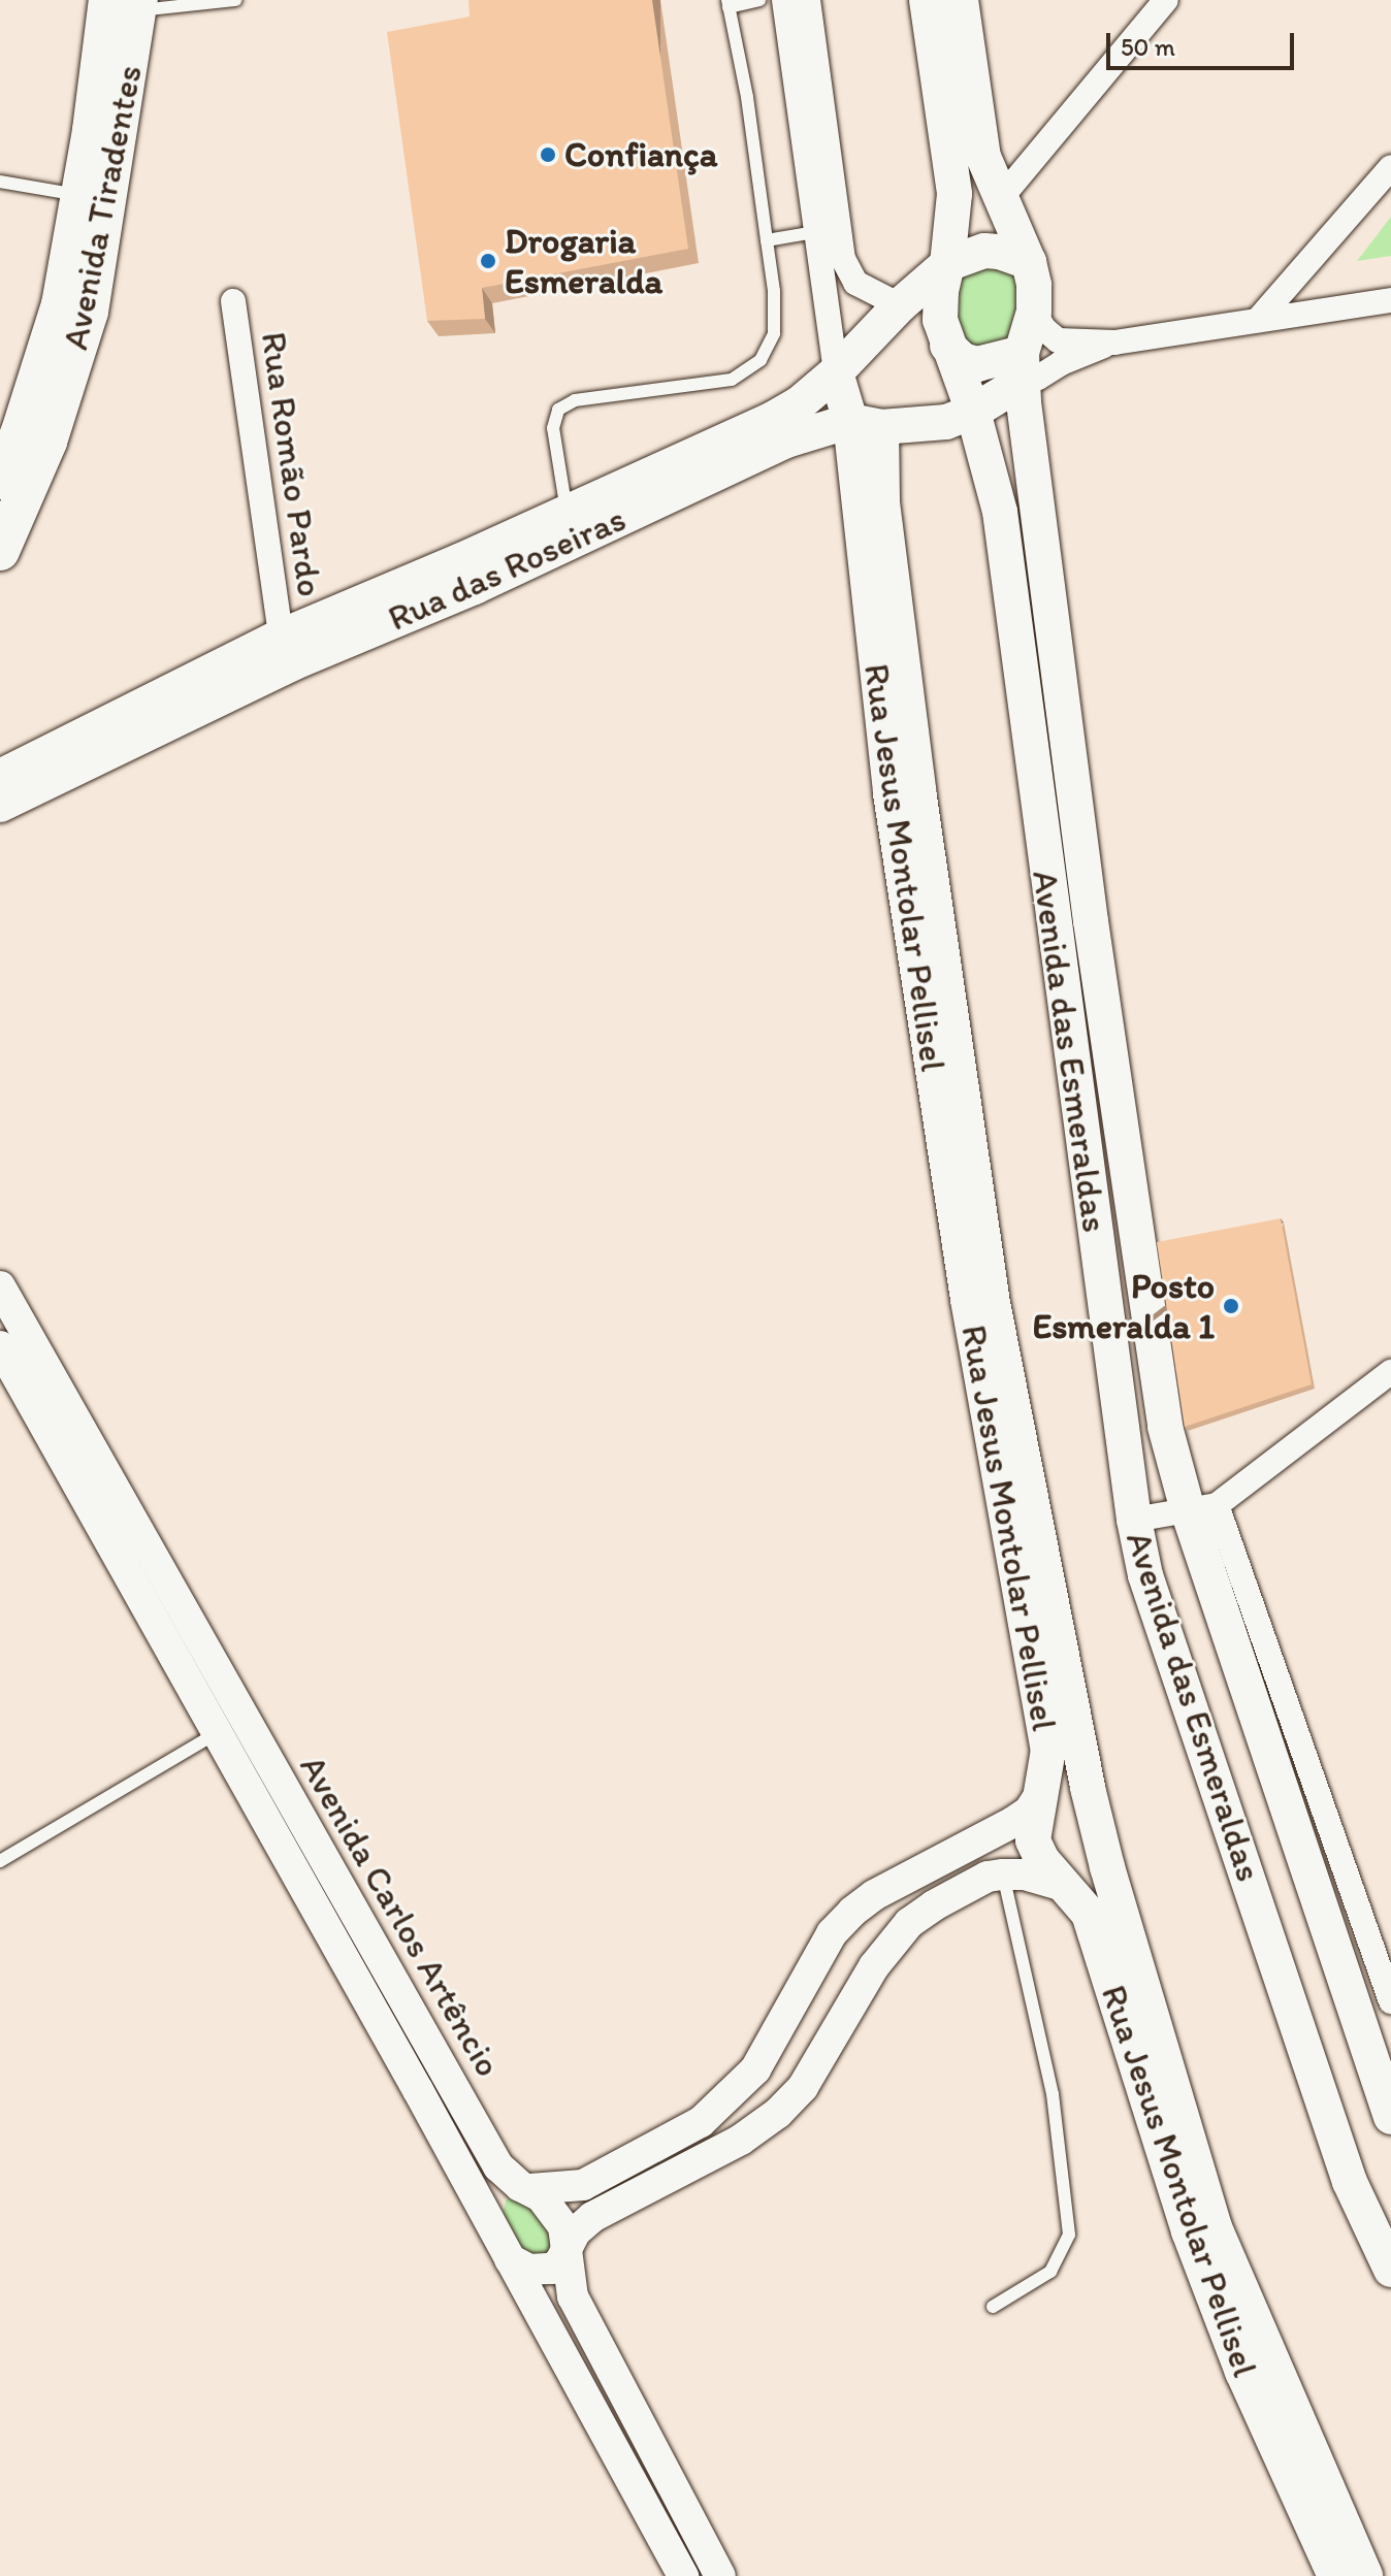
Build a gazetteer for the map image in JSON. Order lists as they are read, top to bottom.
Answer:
{
  "streets": {
    "main road": [
      "Avenida Tiradentes",
      "Rua das Roseiras",
      "Rua Jesus Montolar Pellisel",
      "Avenida das Esmeraldas"
    ],
    "street": ["Rua Romão Pardo", "Avenida Carlos Artêncio"]
  },
  "crossings": [
    ["Rua Romão Pardo", "Rua das Roseiras"],
    ["Rua das Roseiras", "Rua Jesus Montolar Pellisel"],
    ["Rua das Roseiras", "Avenida das Esmeraldas"]
  ],
  "places": ["Confiança", "Drogaria Esmeralda", "Posto Esmeralda 1"],
  "scale_bar": "50 m"
}
